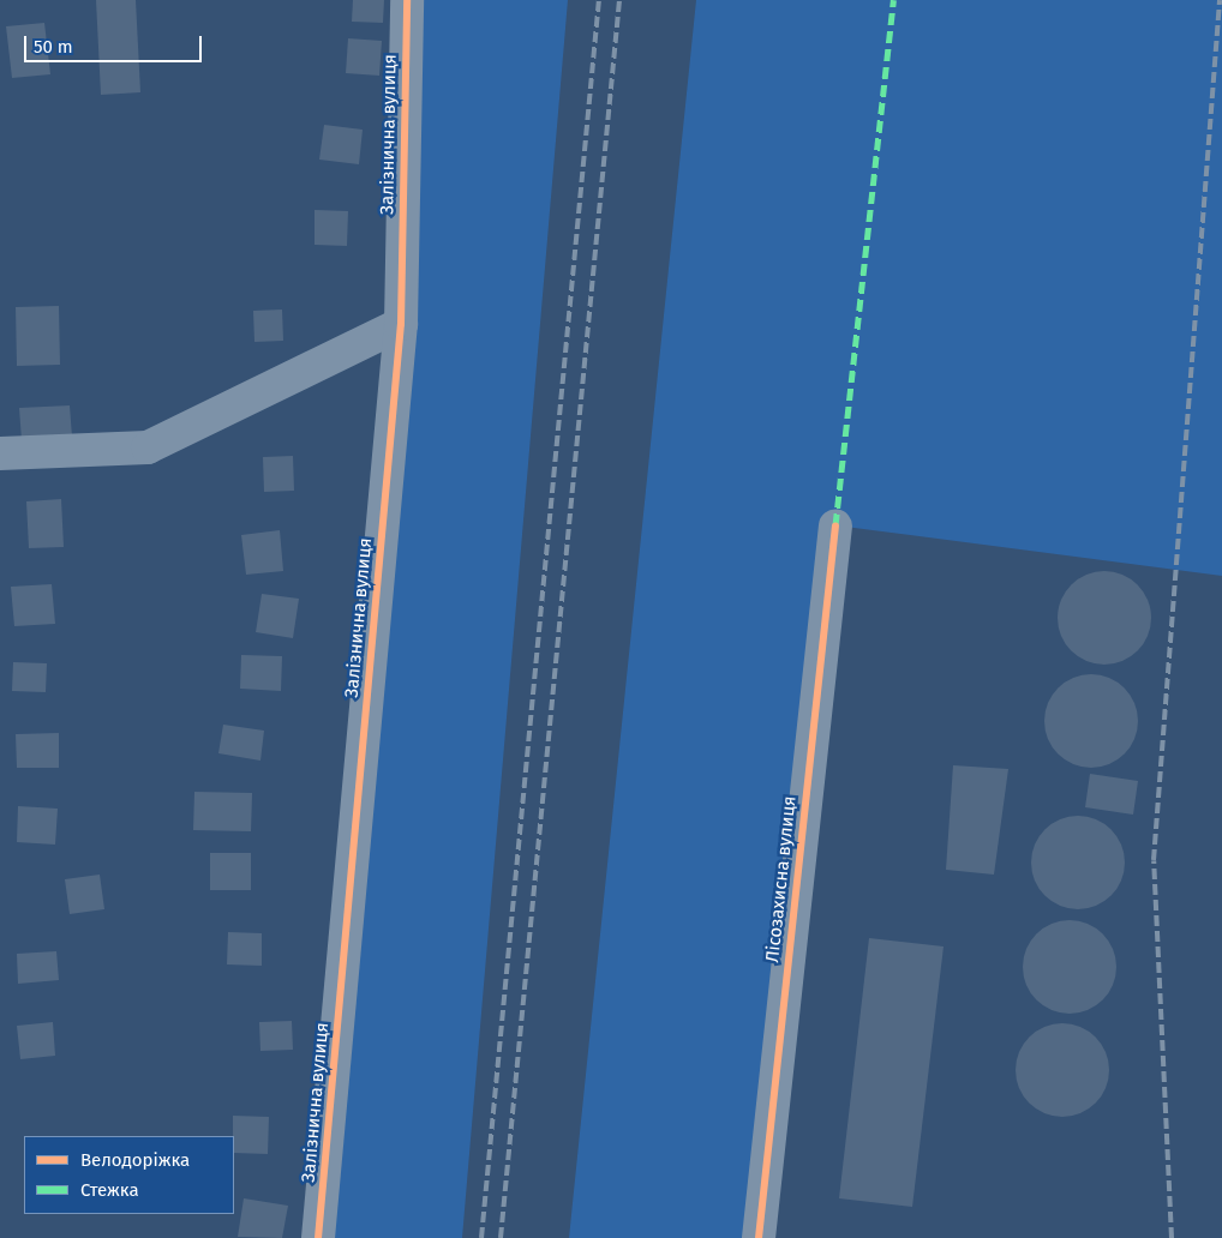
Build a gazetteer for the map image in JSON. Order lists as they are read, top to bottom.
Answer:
{
  "streets": {
    "street": ["Залізнична вулиця", "Лісозахисна вулиця"]
  },
  "legend": ["Велодоріжка", "Стежка"],
  "scale_bar": "50 m"
}
